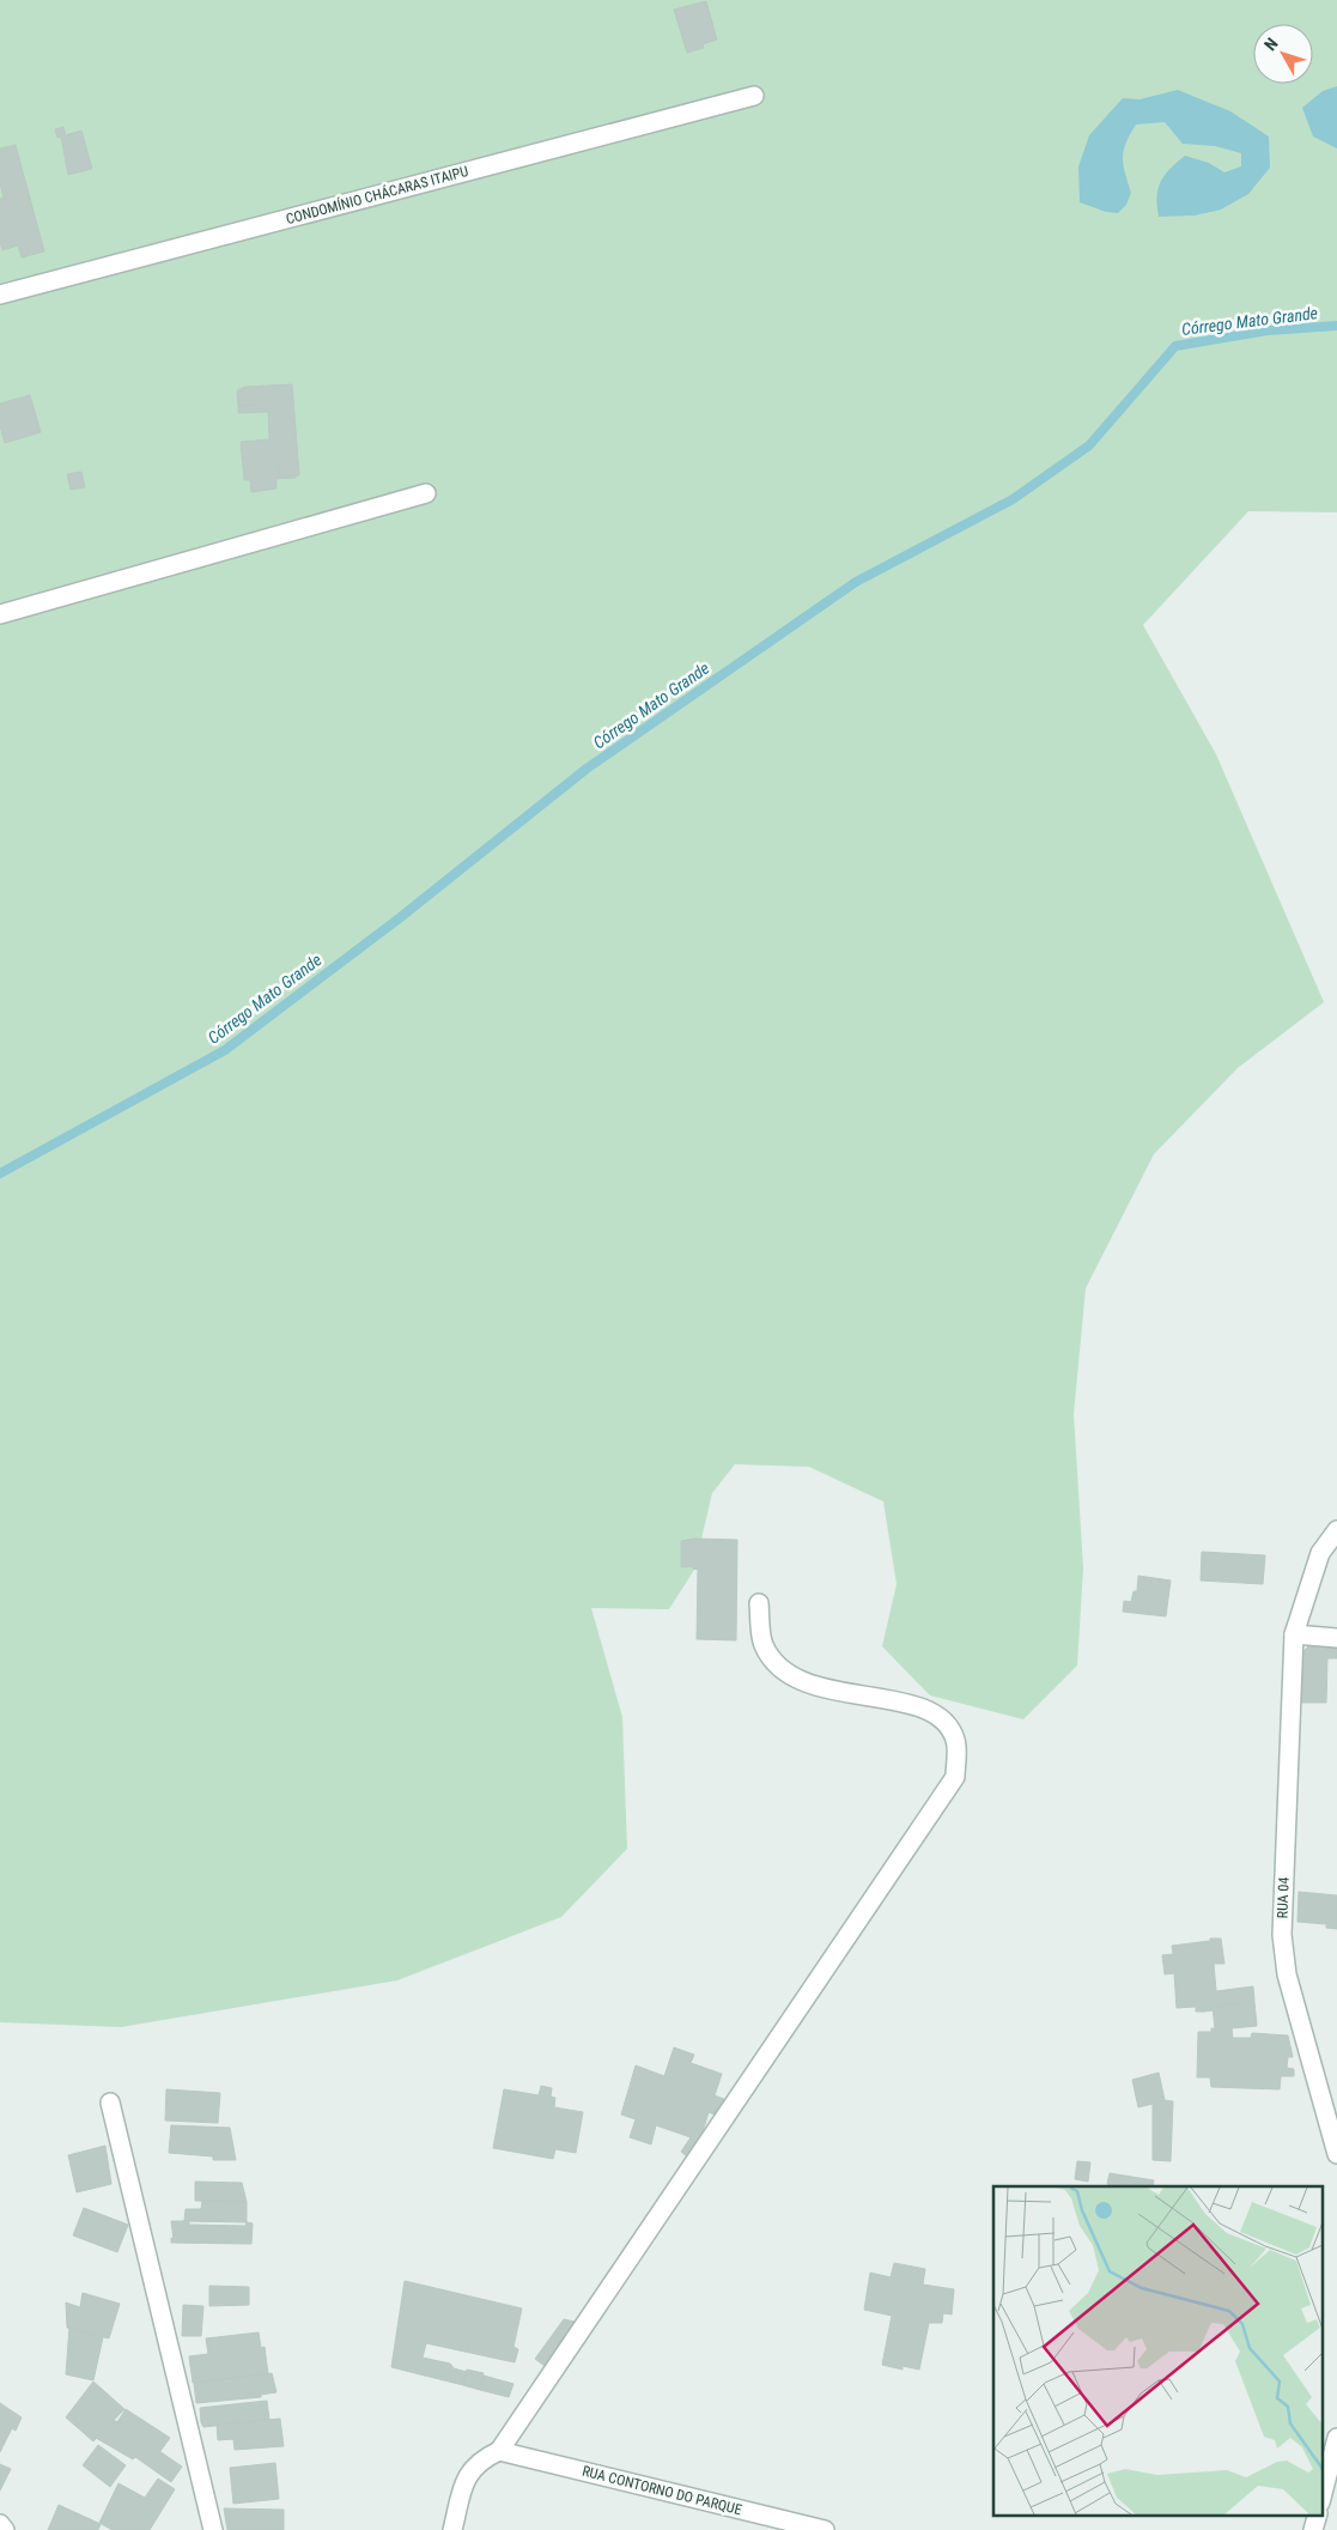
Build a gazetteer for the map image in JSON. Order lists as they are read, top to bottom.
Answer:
{
  "streets": {
    "street": ["CONDOMÍNIO CHÁCARAS ITAIPU", "RUA 04", "RUA CONTORNO DO PARQUE"]
  },
  "water": ["Córrego Mato Grande"],
  "north": "top left"
}
